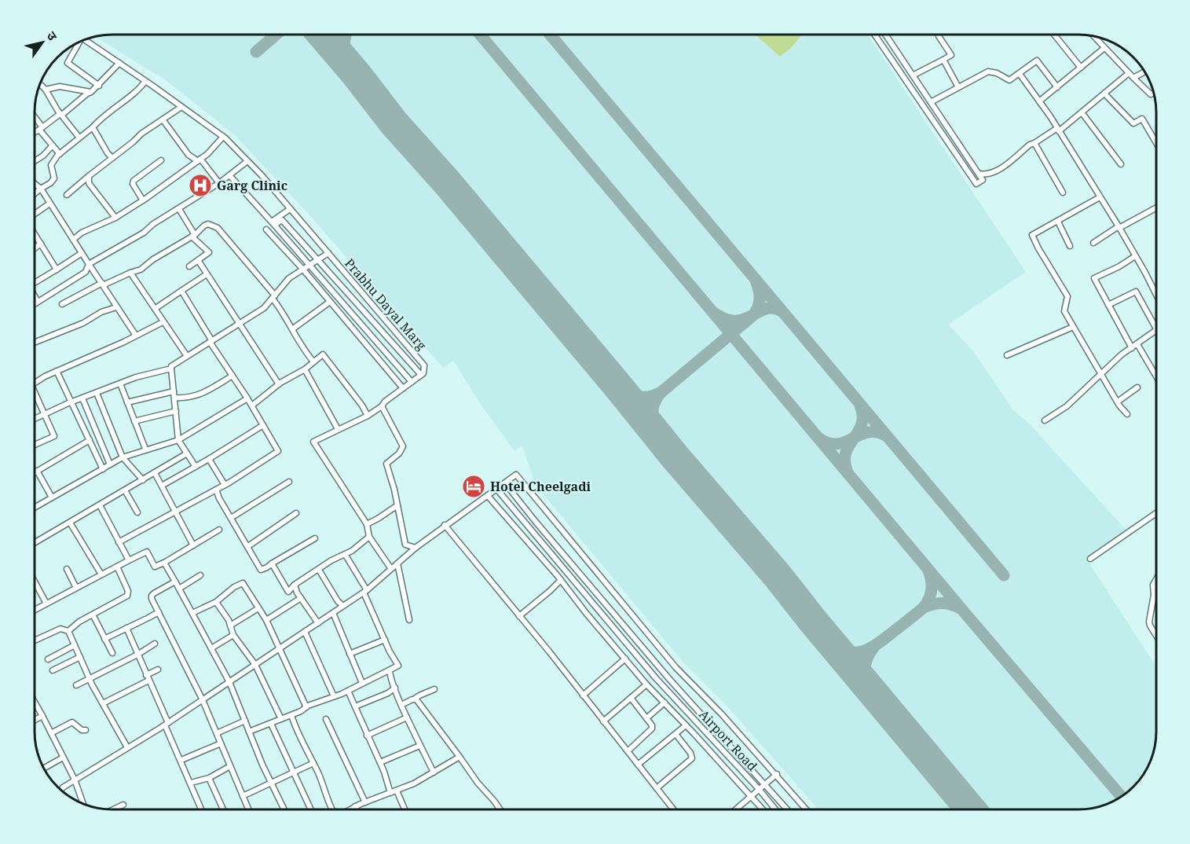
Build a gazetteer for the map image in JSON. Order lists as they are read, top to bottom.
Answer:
{
  "streets": {
    "street": ["Prabhu Dayal Marg", "Airport Road"]
  },
  "places": {
    "hospital": ["Garg Clinic"],
    "hotel": ["Hotel Cheelgadi"]
  },
  "north": "top right"
}
